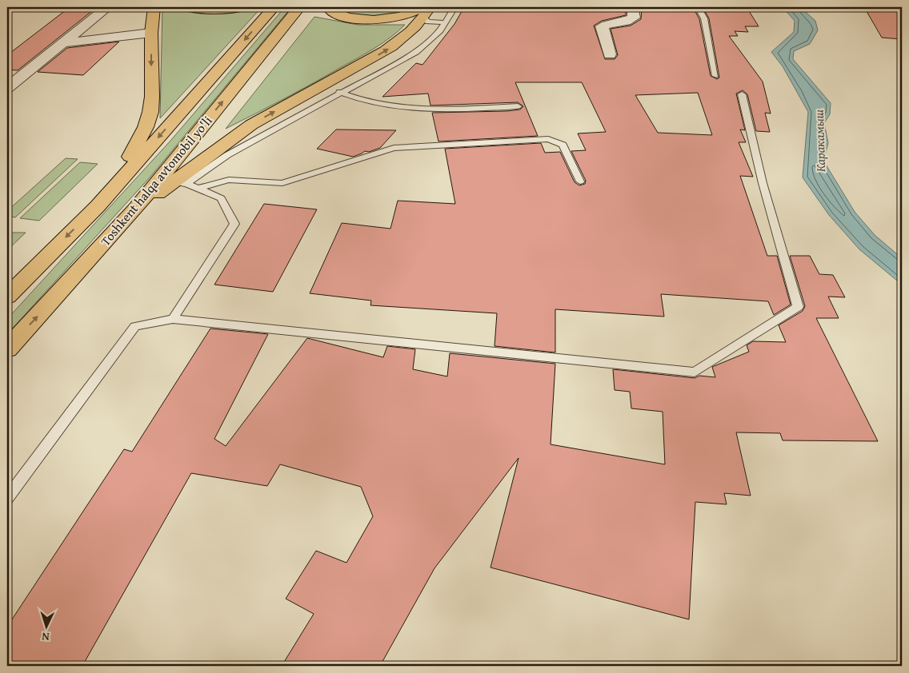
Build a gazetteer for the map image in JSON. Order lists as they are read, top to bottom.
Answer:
{
  "streets": {
    "highway": ["Toshkent halqa avtomobil yo'li"]
  },
  "water": ["Каракамыш"],
  "north": "bottom"
}
